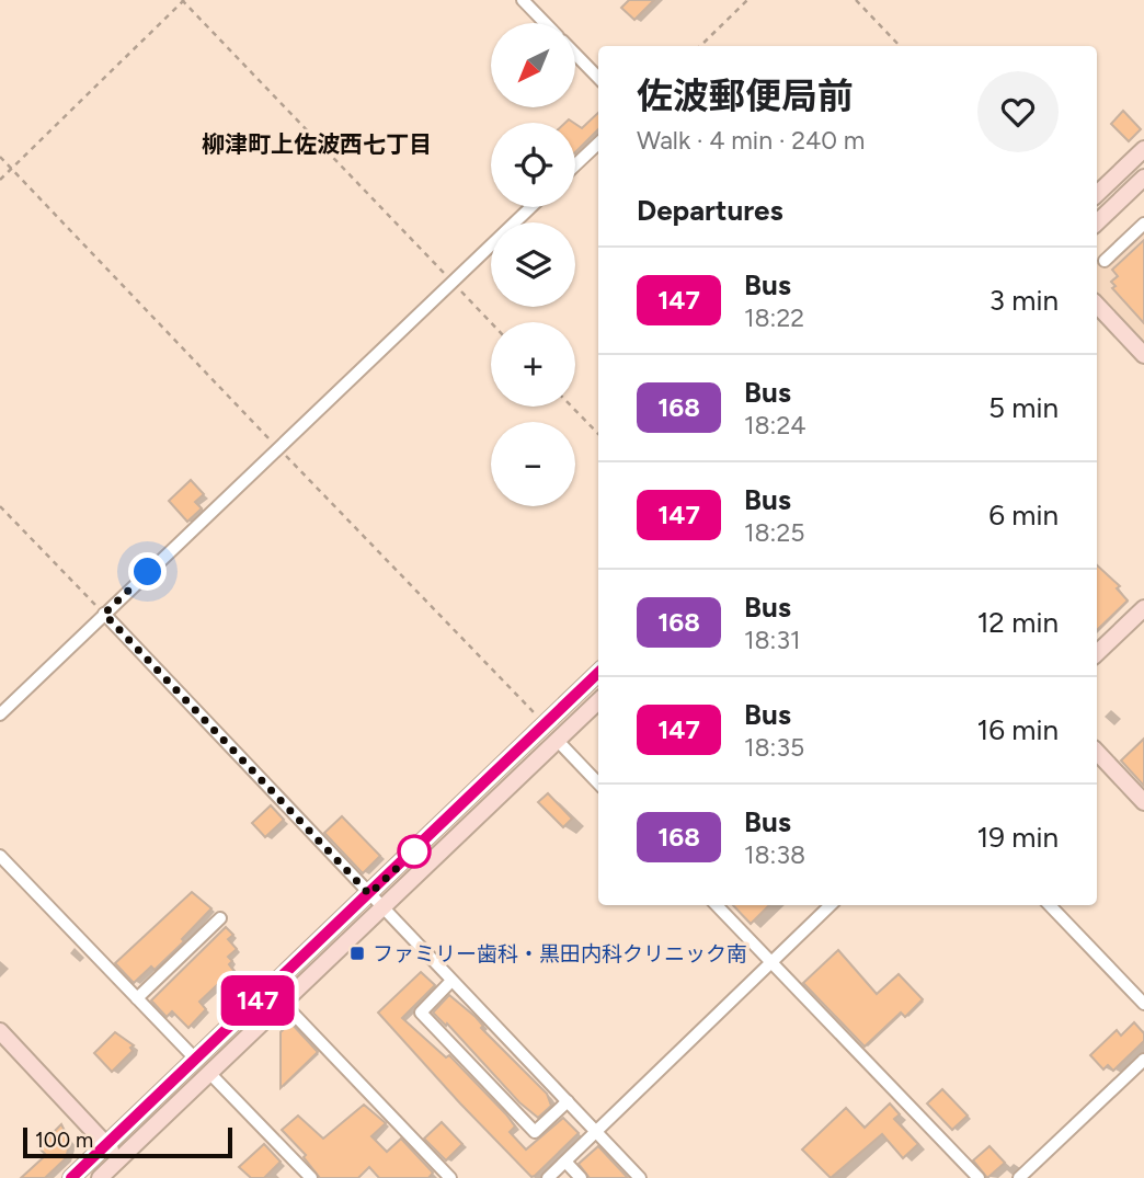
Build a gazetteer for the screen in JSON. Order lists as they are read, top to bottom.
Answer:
{
  "districts": ["柳津町上佐波西七丁目"],
  "places": {
    "transit": ["ファミリー歯科・黒田内科クリニック南"]
  },
  "lines": ["bus line 147"],
  "scale_bar": "100 m",
  "north": "bottom left",
  "page": {
    "on_map": "147",
    "map_buttons": ["+", "−"],
    "heading": [
      ["佐波郵便局前", "Walk · 4 min · 240 m"],
      "Departures"
    ],
    "list": [
      {
        "mark": "147",
        "name": "Bus",
        "note": "18:22",
        "value": "3 min"
      },
      {
        "mark": "168",
        "name": "Bus",
        "note": "18:24",
        "value": "5 min"
      },
      {
        "mark": "147",
        "name": "Bus",
        "note": "18:25",
        "value": "6 min"
      },
      {
        "mark": "168",
        "name": "Bus",
        "note": "18:31",
        "value": "12 min"
      },
      {
        "mark": "147",
        "name": "Bus",
        "note": "18:35",
        "value": "16 min"
      },
      {
        "mark": "168",
        "name": "Bus",
        "note": "18:38",
        "value": "19 min"
      }
    ],
    "scale": "100 m"
  }
}
